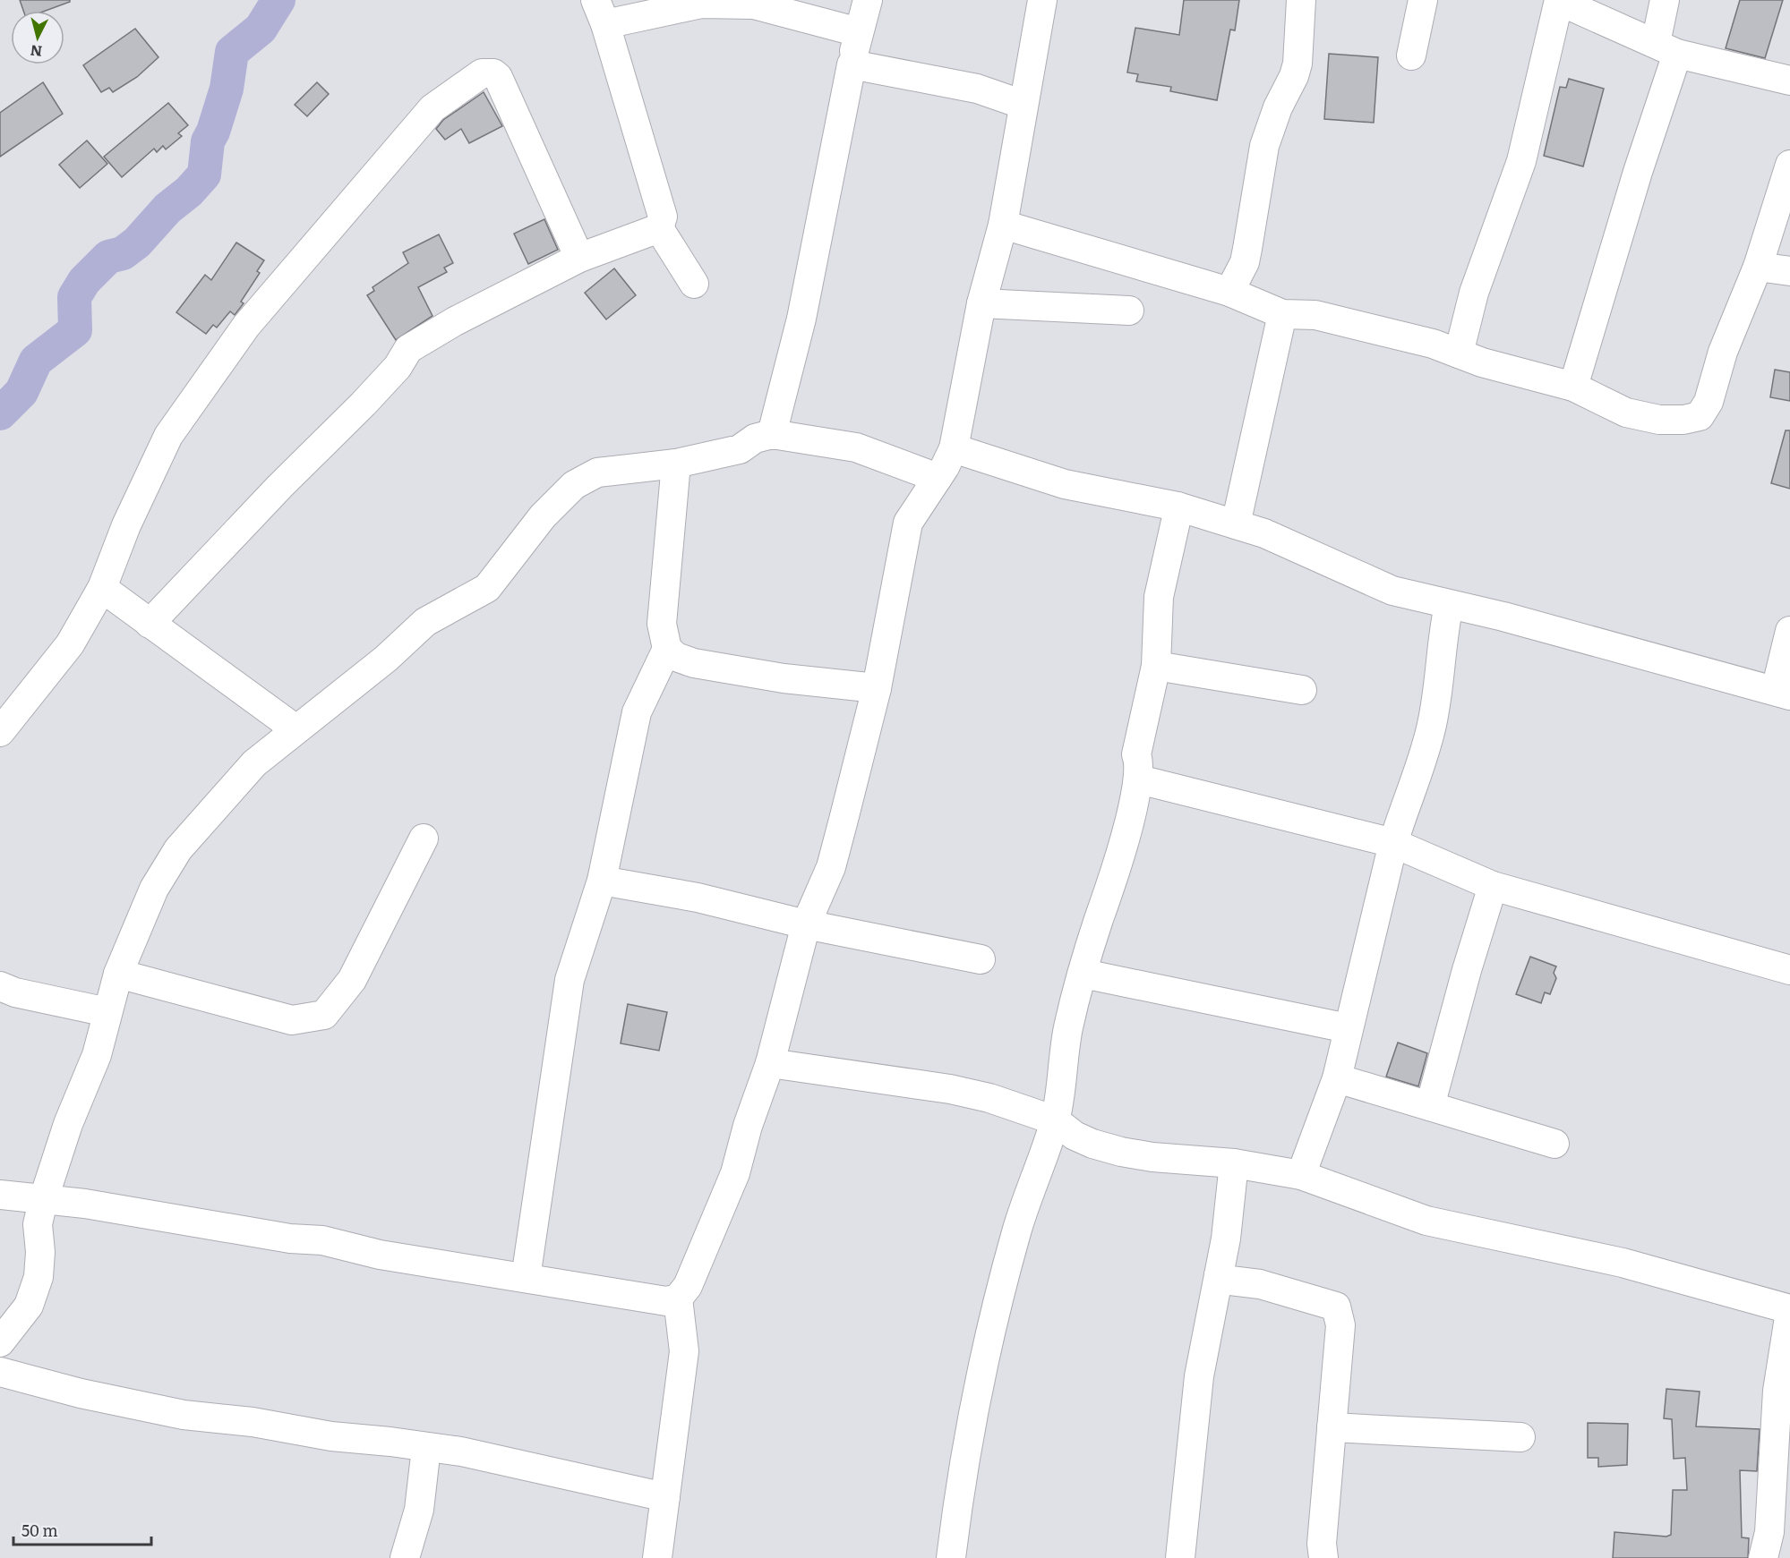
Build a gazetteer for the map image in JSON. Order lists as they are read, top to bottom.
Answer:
{
  "scale_bar": "50 m",
  "north": "bottom"
}
